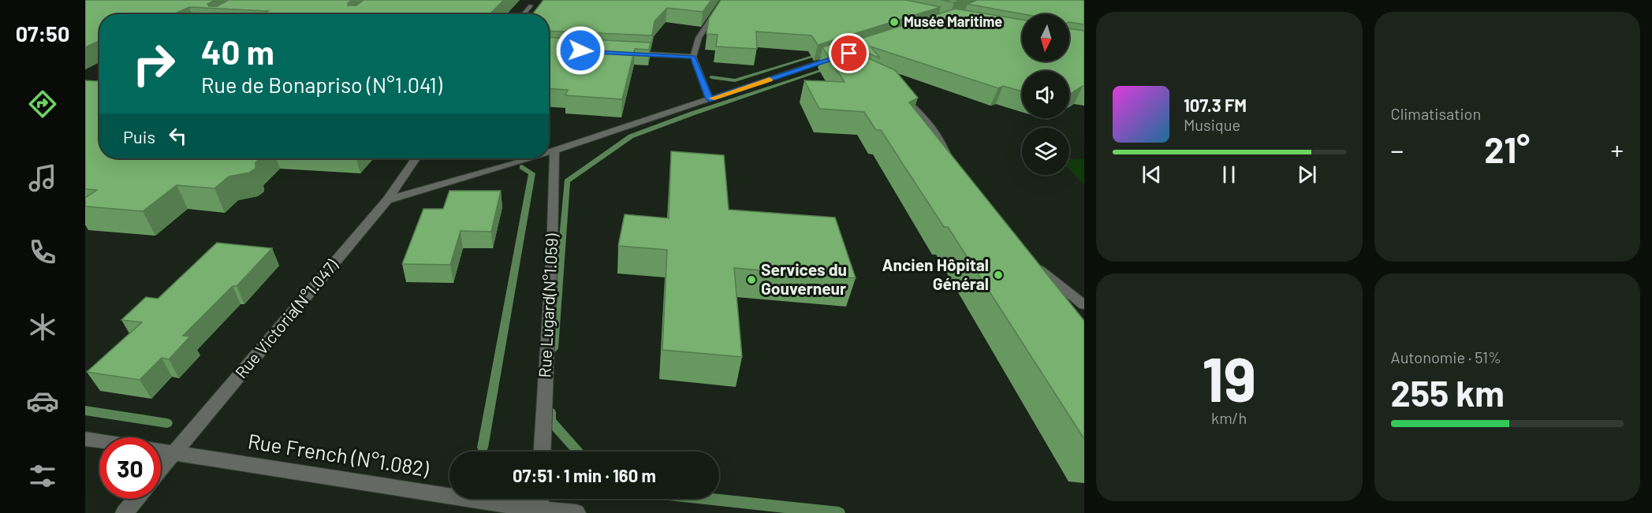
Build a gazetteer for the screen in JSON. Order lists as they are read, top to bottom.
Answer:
{
  "streets": {
    "street": ["Rue Lugard(N°1.059)", "Rue Victoria(N°1.047)", "Rue French (N°1.082)"]
  },
  "crossings": [
    ["Rue Victoria(N°1.047)", "Rue French (N°1.082)"]
  ],
  "places": ["Musée Maritime", "Ancien Hôpital Général", "Services du Gouverneur"],
  "north": "bottom",
  "page": {
    "tabs": "07:50",
    "tile": [
      "Climatisation",
      ["19", "km/h"],
      ["Autonomie · 51%", "255 km"]
    ],
    "turn": ["40 m", "Rue de Bonapriso (N°1.041)"],
    "song": ["107.3 FM", "Musique"],
    "then": "Puis",
    "heat": ["−", "21°", "+"],
    "limit": "30",
    "trip": "07:51 · 1 min · 160 m"
  }
}
